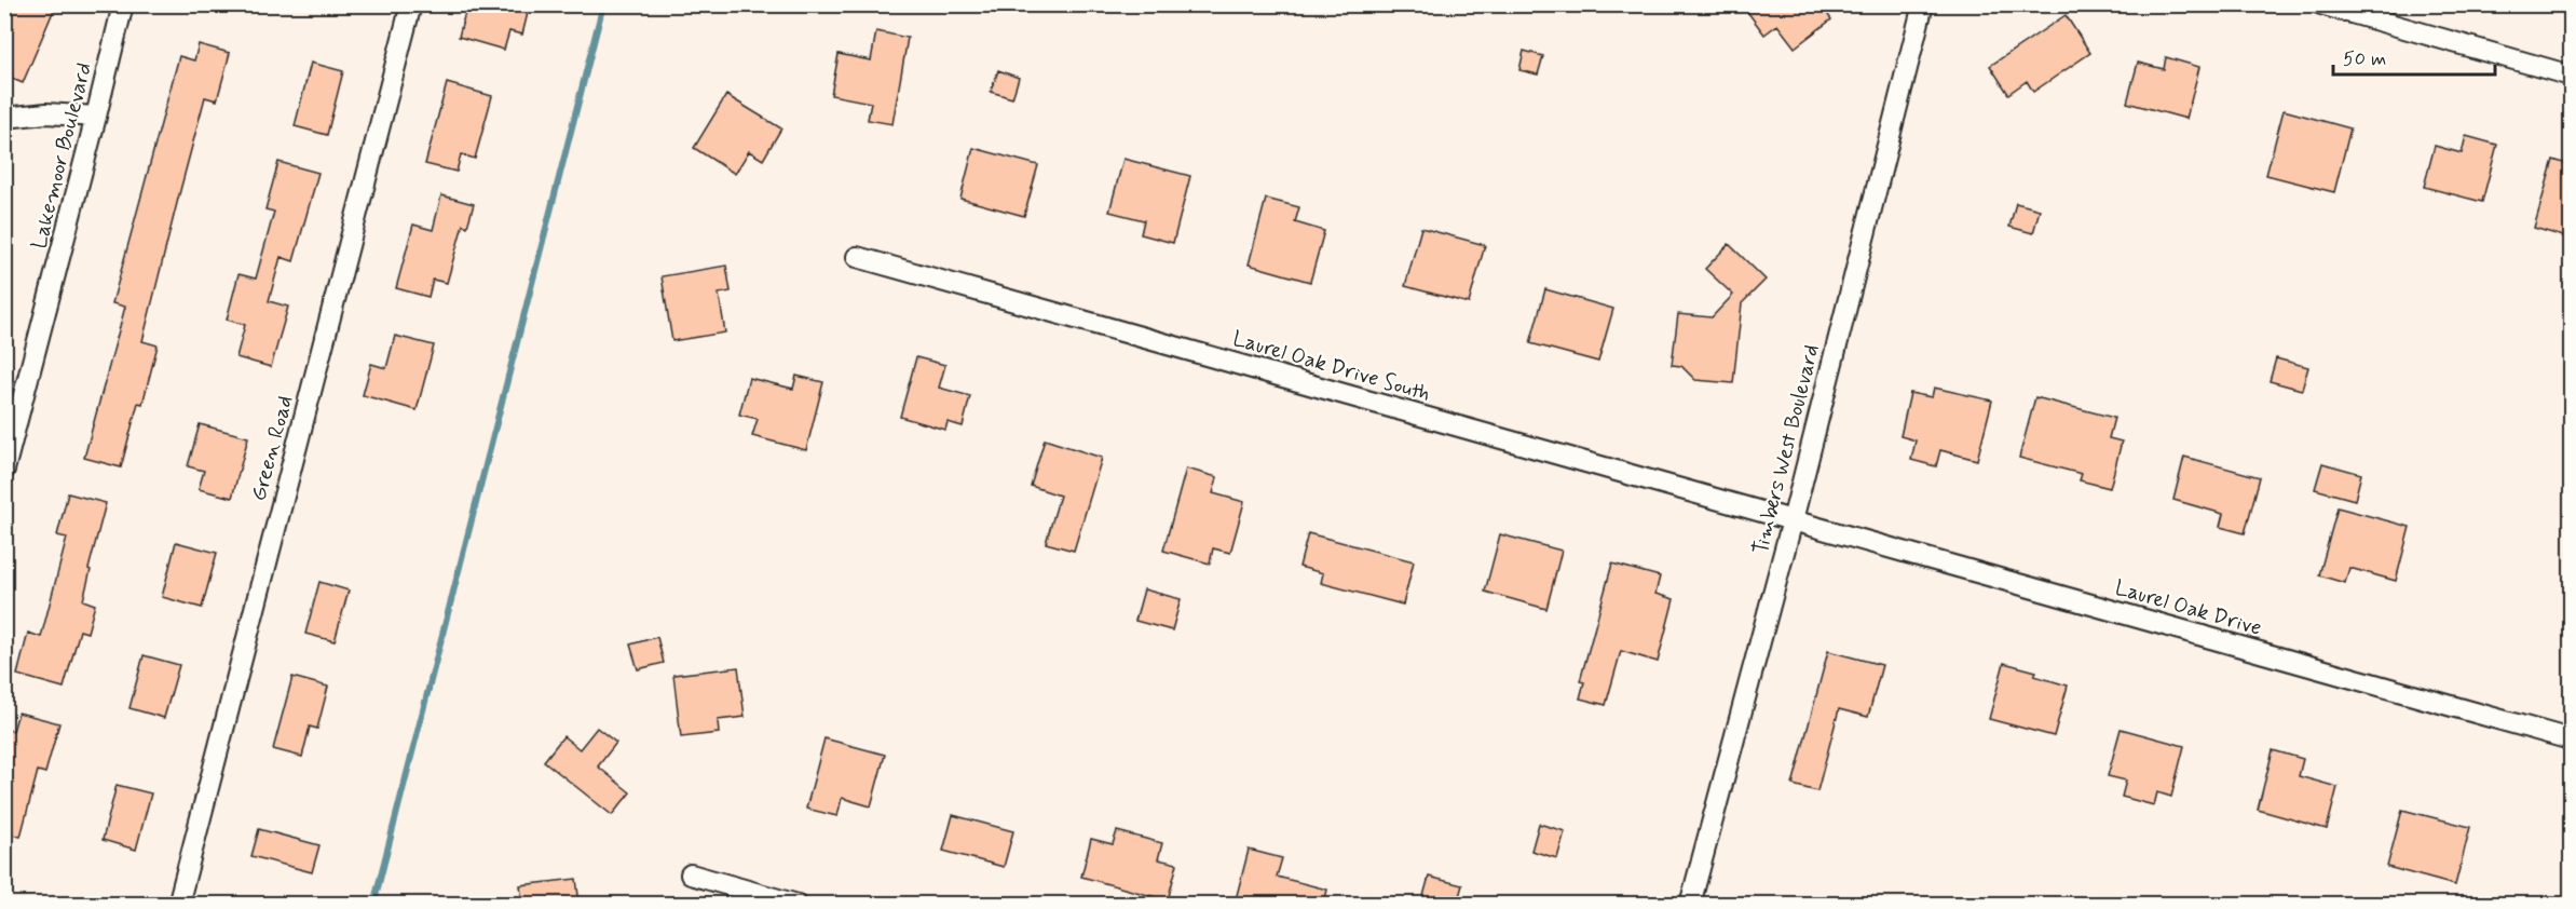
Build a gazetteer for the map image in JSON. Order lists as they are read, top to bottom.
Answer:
{
  "streets": {
    "street": [
      "Lakemoor Boulevard",
      "Laurel Oak Drive South",
      "Green Road",
      "Timbers West Boulevard",
      "Laurel Oak Drive"
    ]
  },
  "crossings": [
    ["Laurel Oak Drive South", "Timbers West Boulevard"],
    ["Laurel Oak Drive South", "Laurel Oak Drive"],
    ["Timbers West Boulevard", "Laurel Oak Drive"]
  ],
  "scale_bar": "50 m"
}
